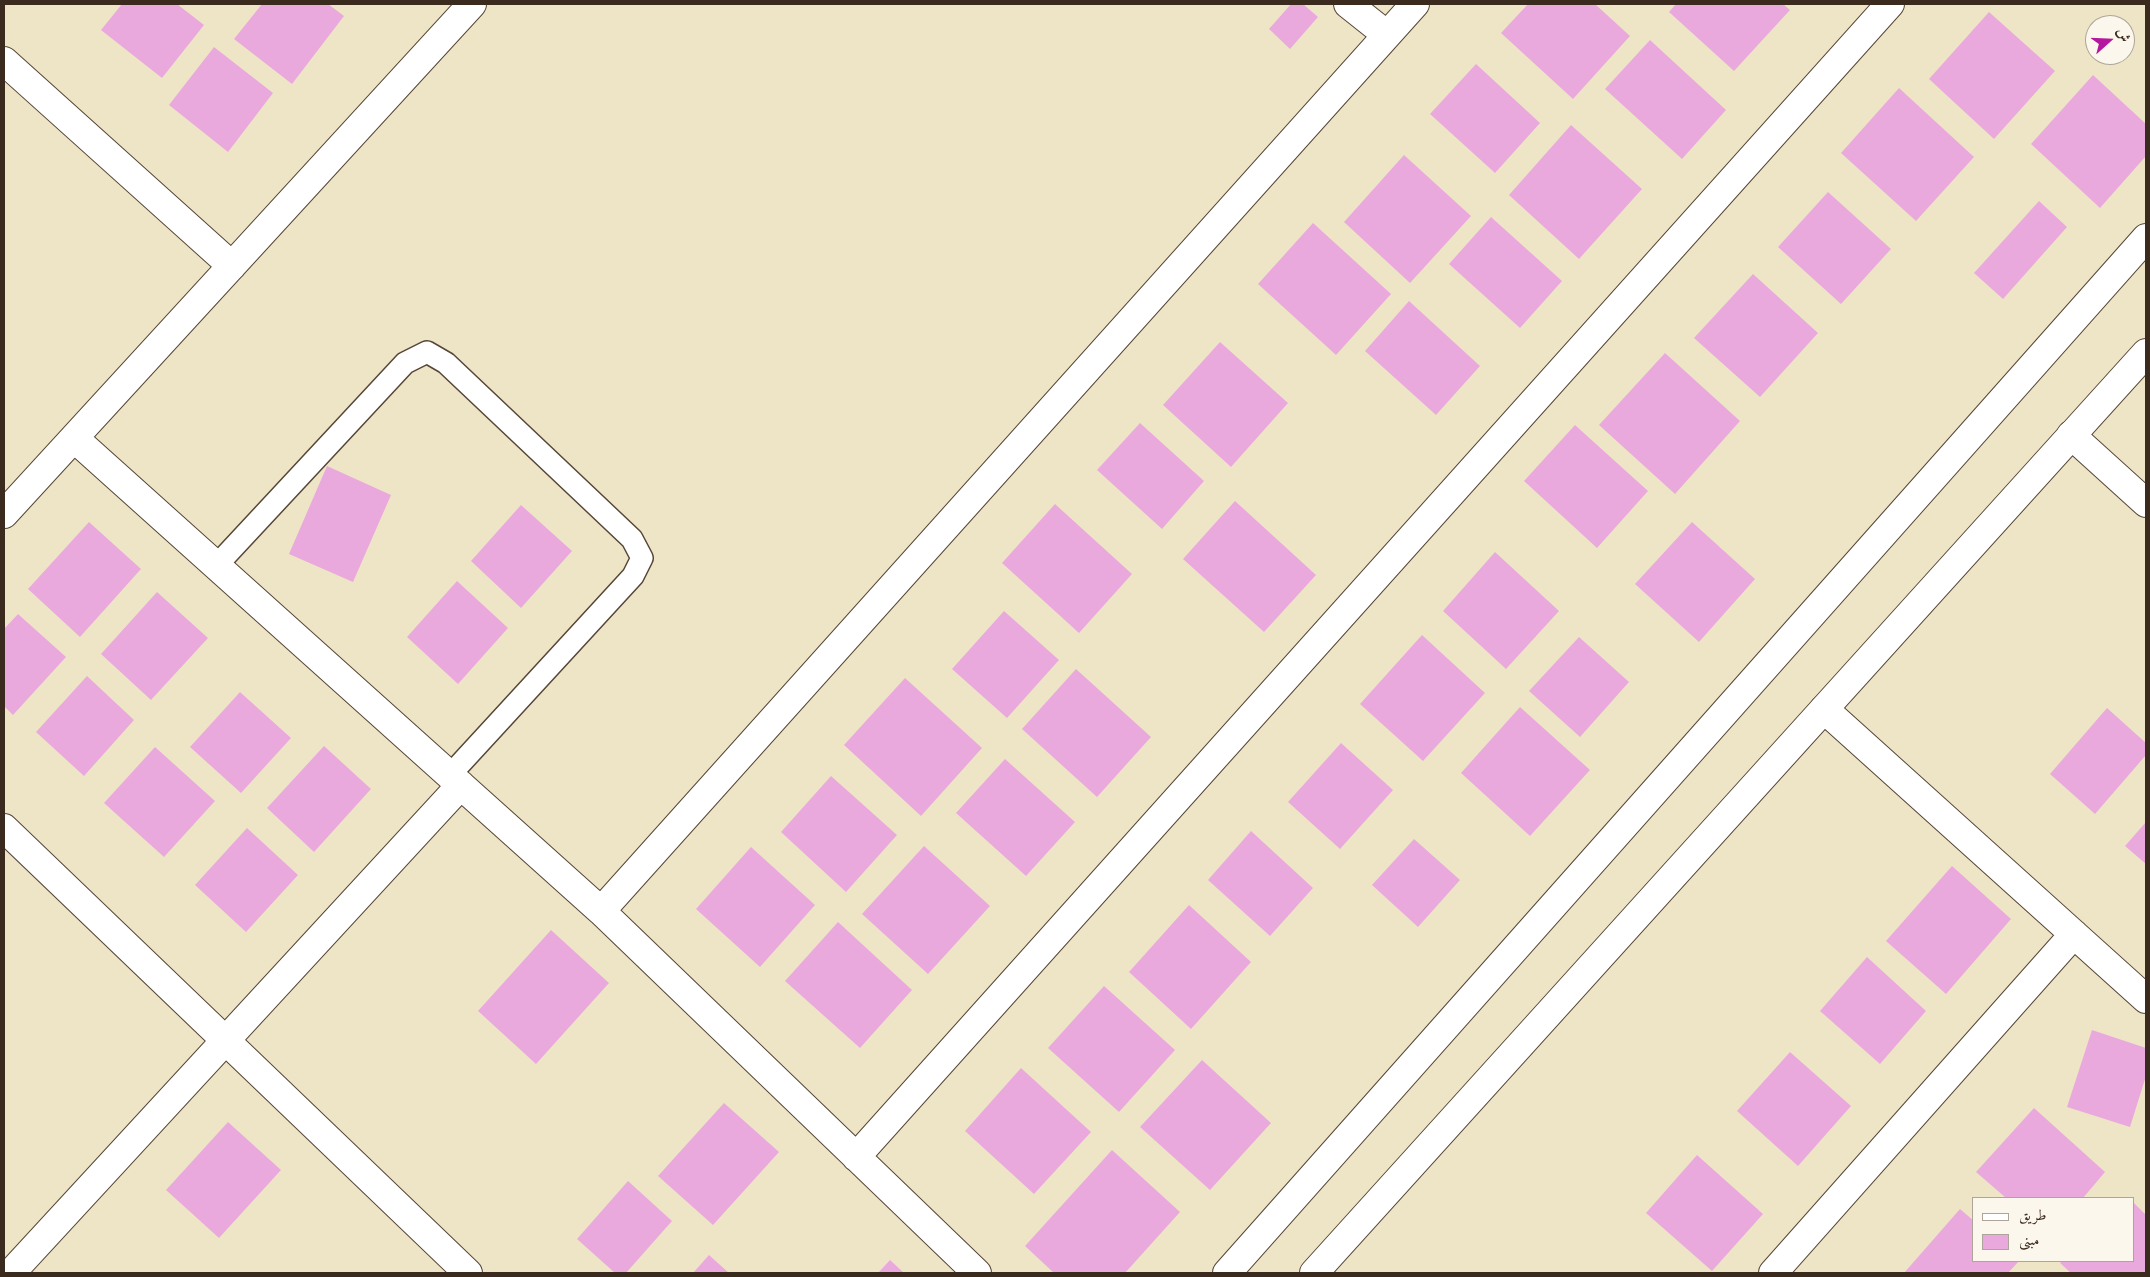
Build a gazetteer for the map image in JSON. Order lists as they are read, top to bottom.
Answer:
{
  "legend": ["طريق", "مبنى"],
  "north": "right"
}
